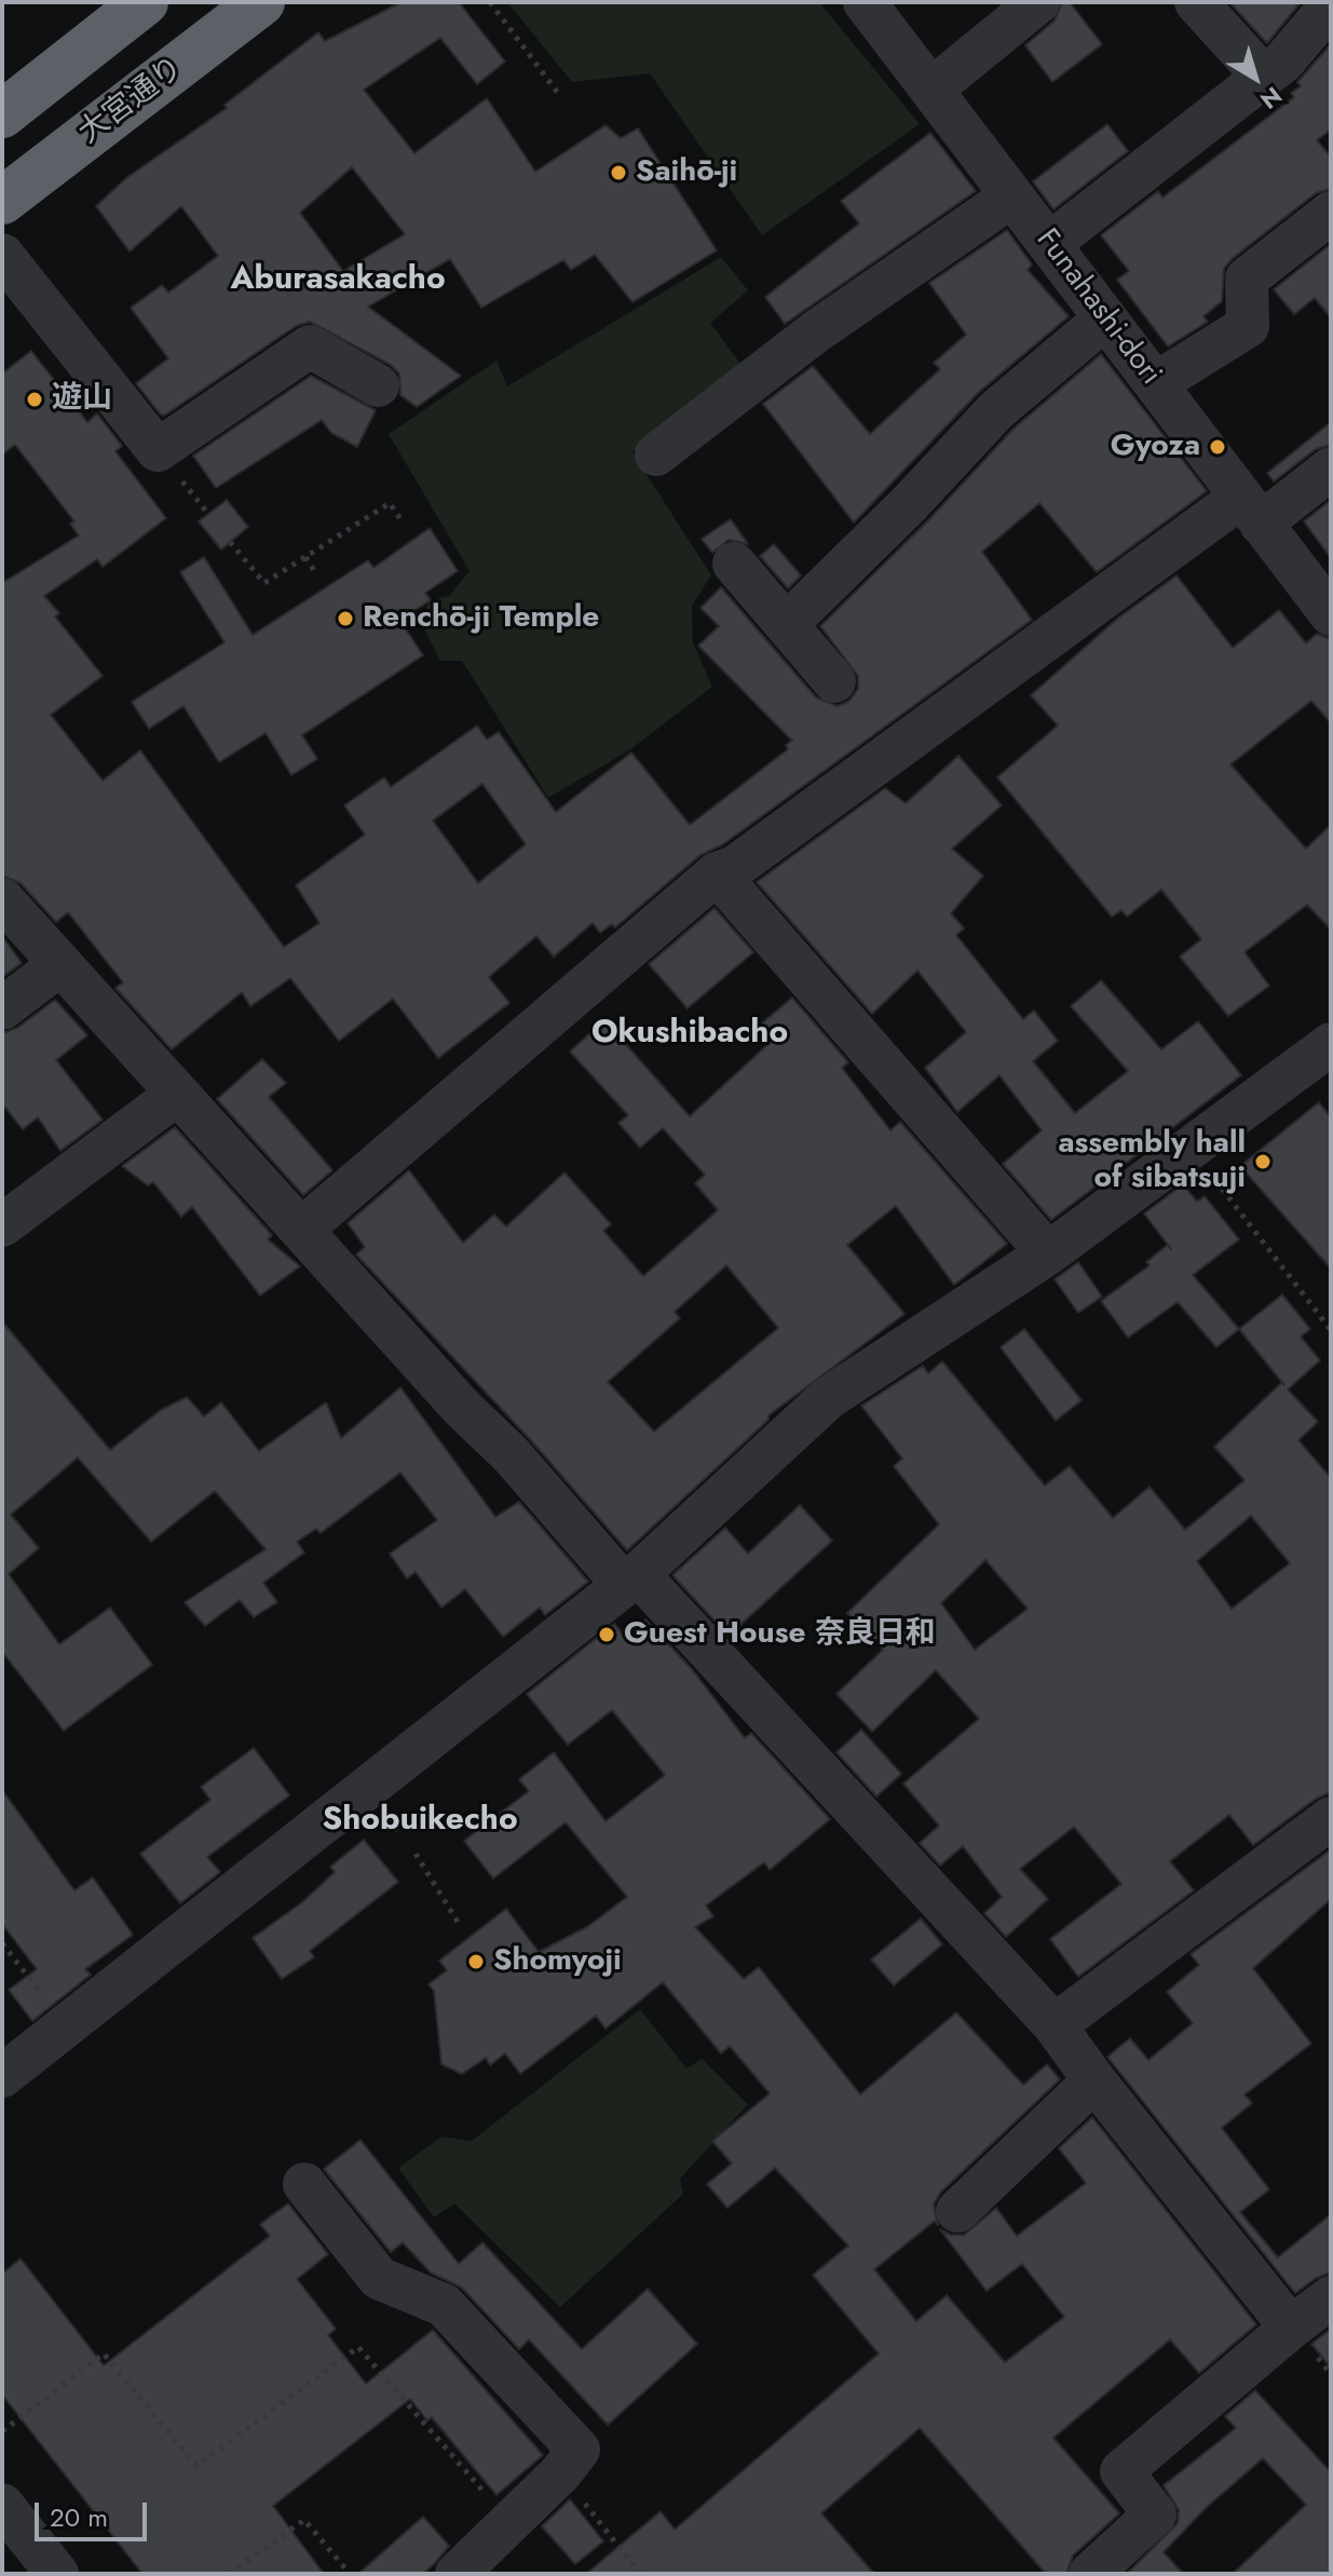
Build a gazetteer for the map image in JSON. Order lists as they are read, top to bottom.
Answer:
{
  "streets": {
    "highway": ["大宮通り"],
    "street": ["Funahashi-dori"]
  },
  "districts": ["Aburasakacho", "Okushibacho", "Shobuikecho"],
  "places": [
    "Saihō-ji",
    "遊山",
    "Gyoza",
    "Renchō-ji Temple",
    "assembly hall of sibatsuji",
    "Guest House 奈良日和",
    "Shomyoji"
  ],
  "scale_bar": "20 m",
  "north": "bottom right"
}
